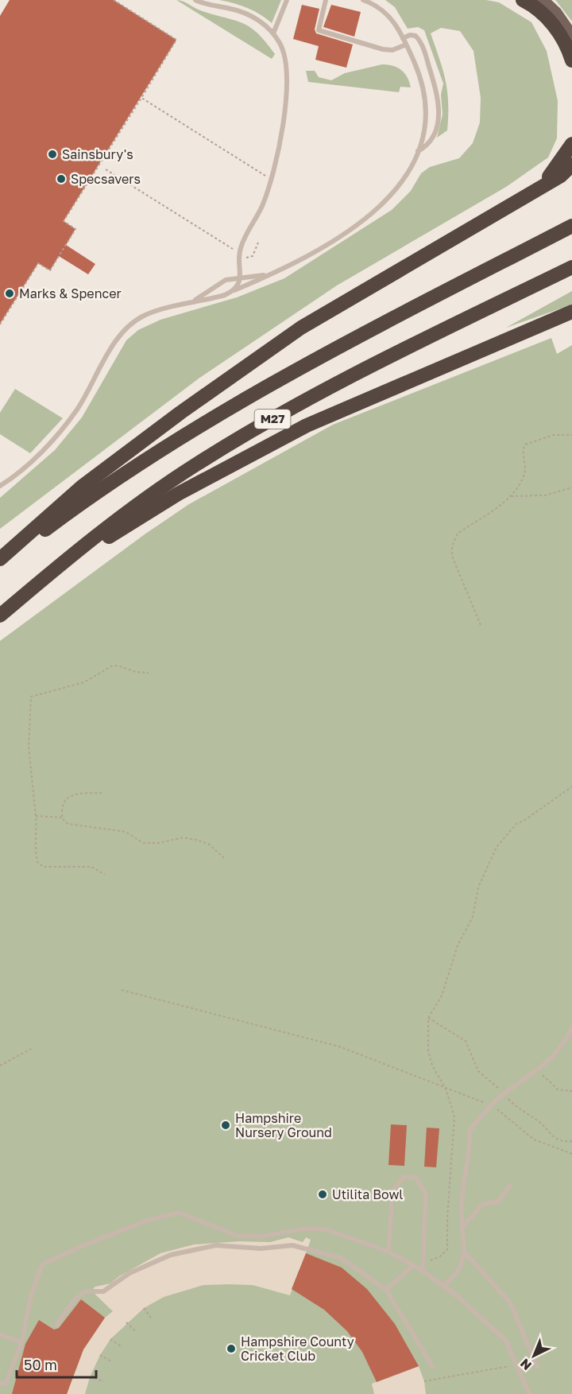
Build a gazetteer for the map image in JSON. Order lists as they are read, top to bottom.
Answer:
{
  "streets": {
    "highway": ["M27"]
  },
  "places": [
    "Sainsbury's",
    "Specsavers",
    "Marks & Spencer",
    "Hampshire Nursery Ground",
    "Utilita Bowl",
    "Hampshire County Cricket Club"
  ],
  "scale_bar": "50 m",
  "north": "bottom left"
}
